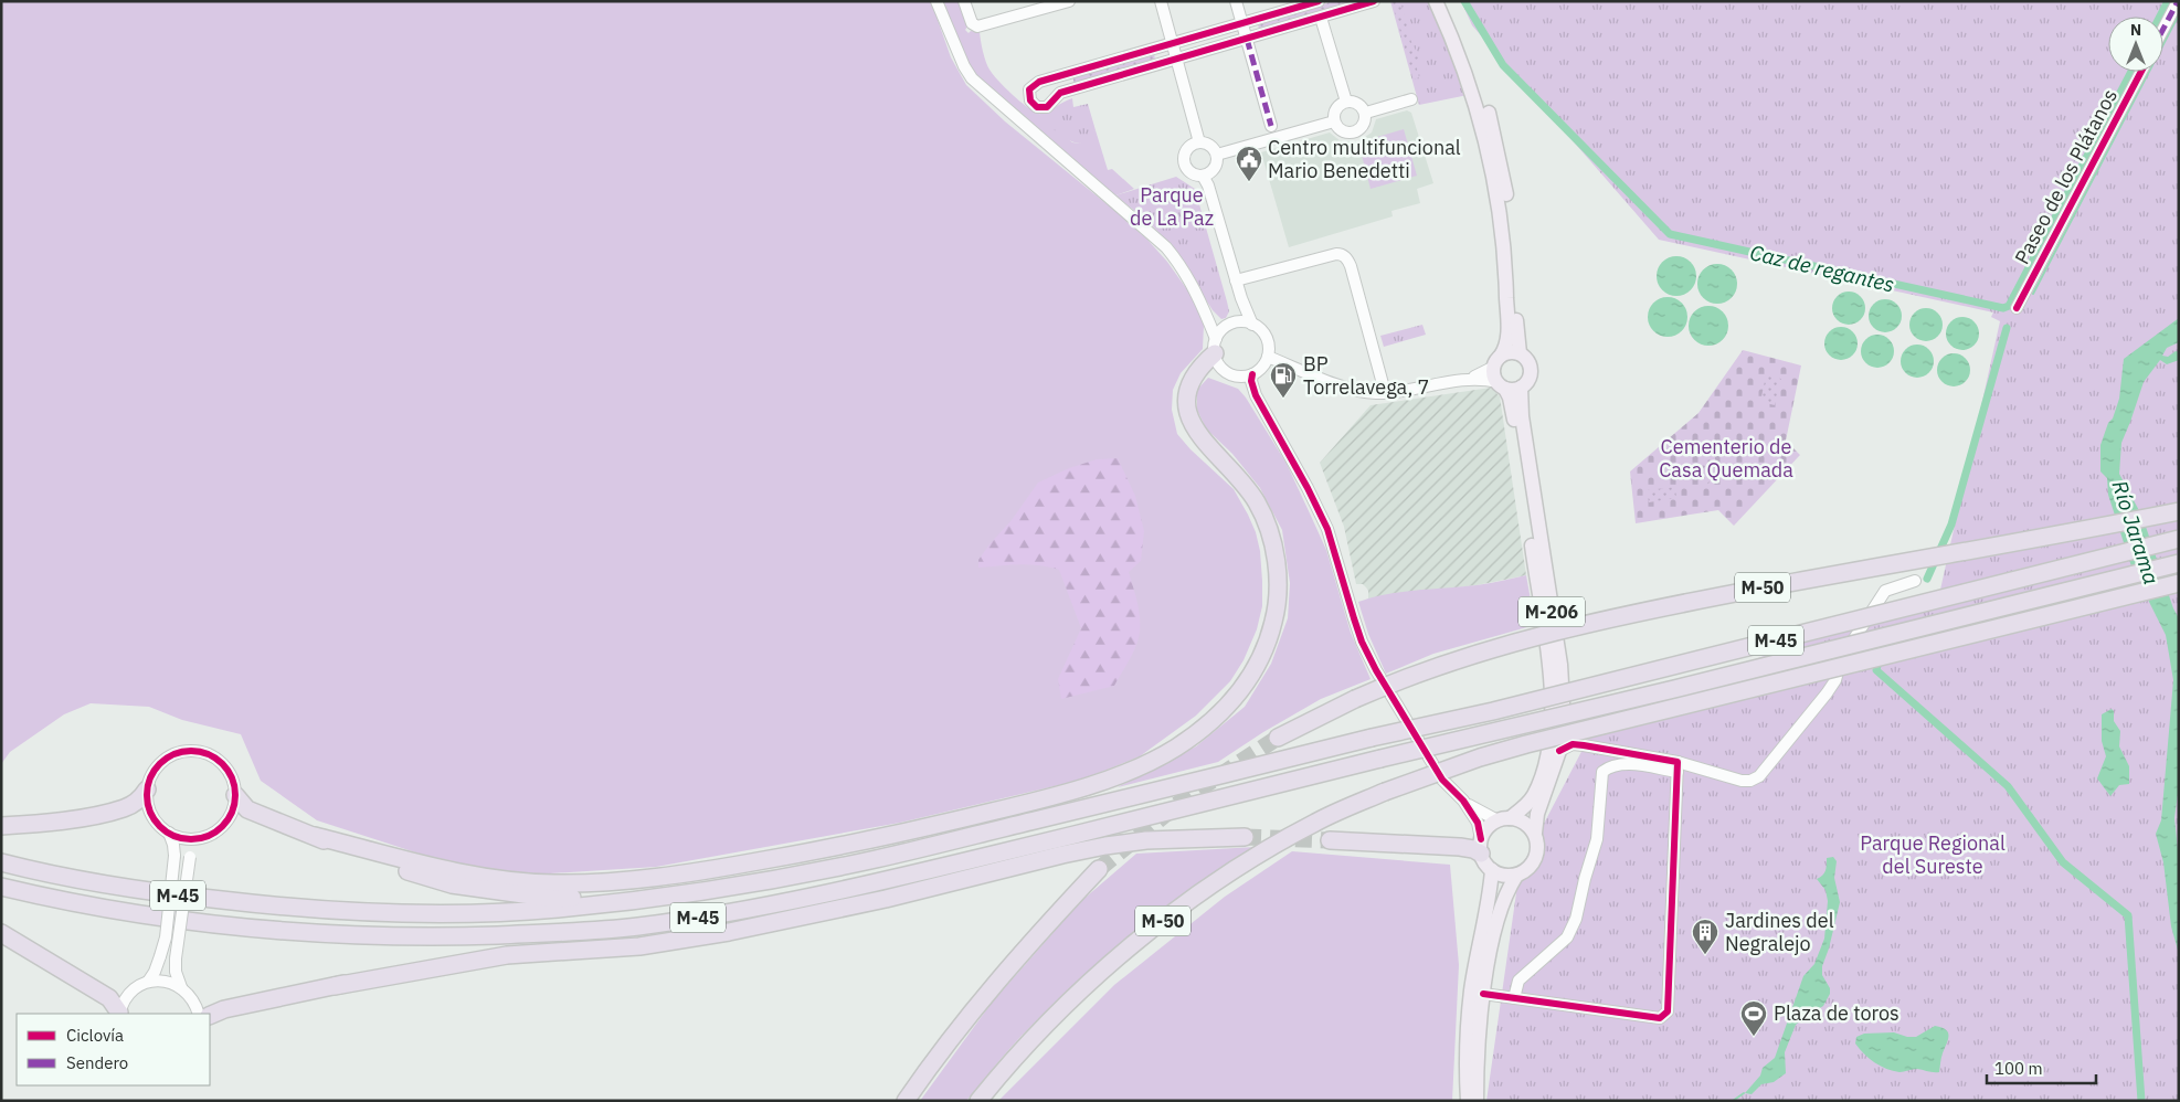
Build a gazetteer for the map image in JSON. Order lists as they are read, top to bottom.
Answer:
{
  "streets": {
    "highway": ["M-50", "M-45"],
    "main road": ["M-206"],
    "street": ["Paseo de los Plátanos"]
  },
  "water": ["Caz de regantes", "Río Jarama"],
  "parks": ["Parque de La Paz", "Cementerio de Casa Quemada", "Parque Regional del Sureste"],
  "places": {
    "public building": ["Centro multifuncional Mario Benedetti"],
    "fuel station": ["BP Torrelavega, 7"],
    "building": ["Jardines del Negralejo"],
    "sports": ["Plaza de toros"]
  },
  "legend": ["Ciclovía", "Sendero"],
  "scale_bar": "100 m",
  "north": "top"
}
